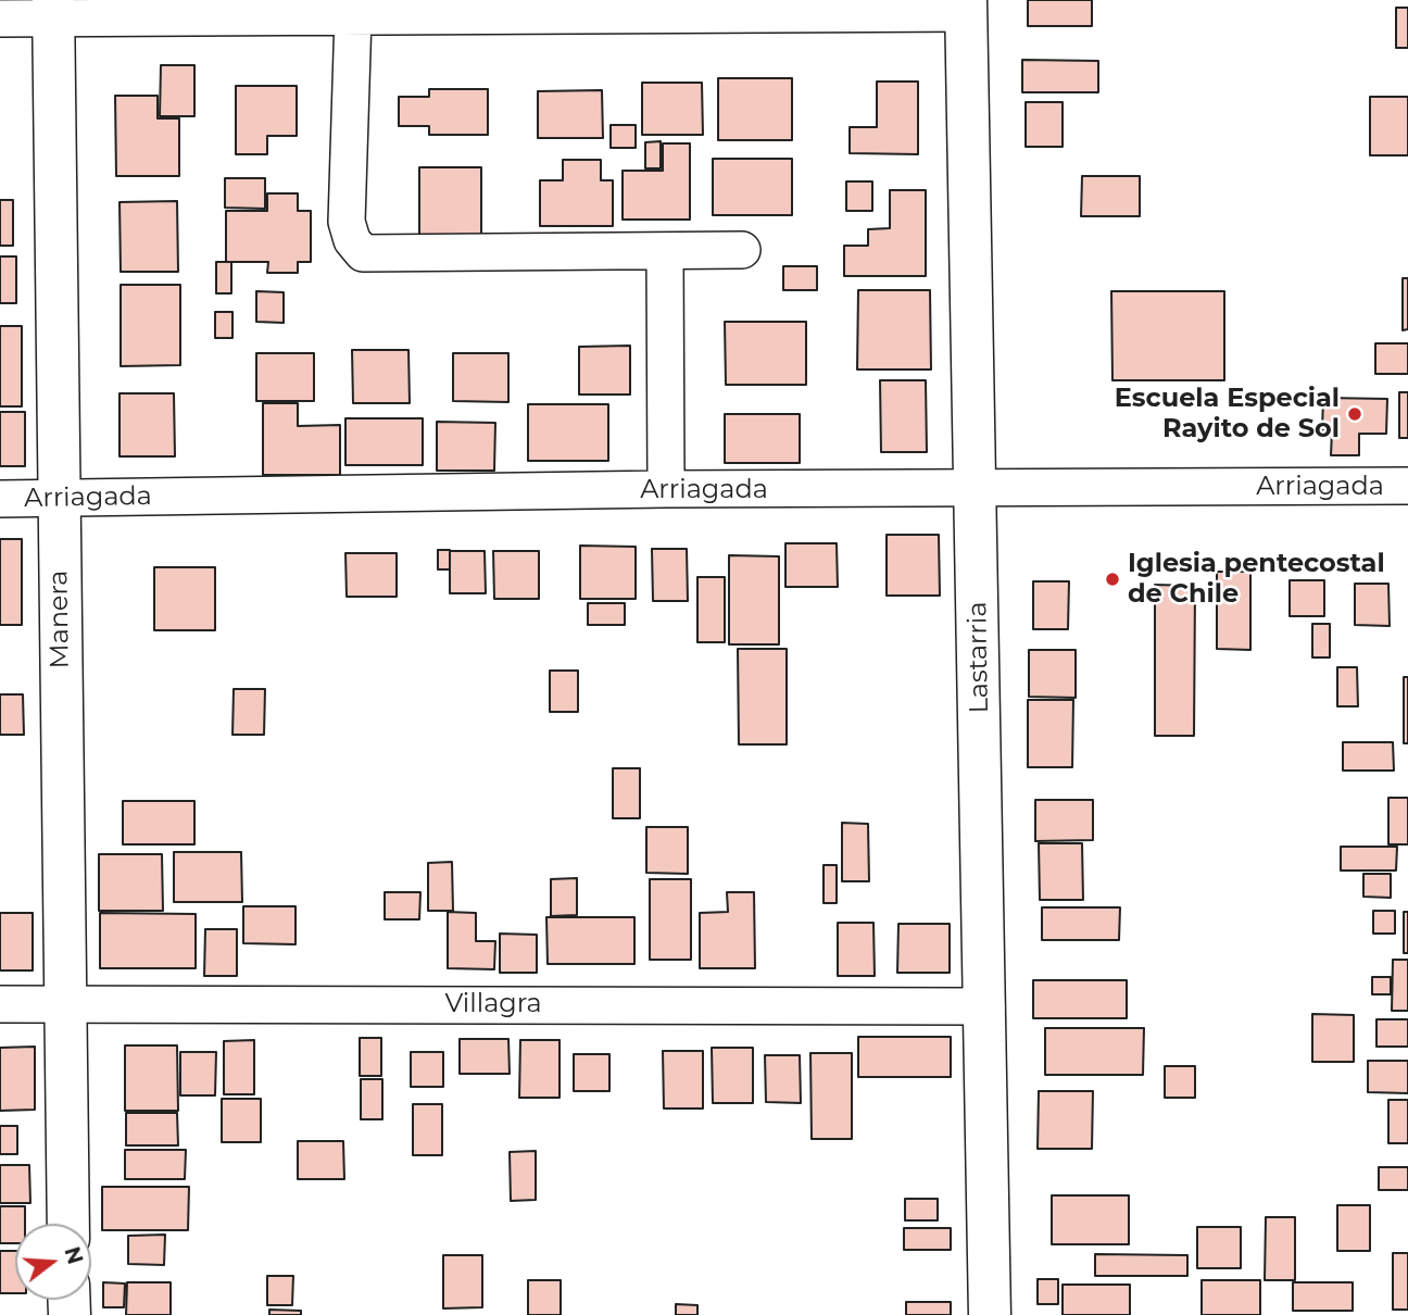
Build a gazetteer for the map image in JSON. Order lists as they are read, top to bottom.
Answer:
{
  "streets": {
    "main road": ["Manera", "Lastarria"],
    "street": ["Arriagada", "Villagra"]
  },
  "crossings": [
    ["Arriagada", "Manera"],
    ["Arriagada", "Lastarria"],
    ["Manera", "Villagra"],
    ["Lastarria", "Villagra"]
  ],
  "places": ["Escuela Especial Rayito de Sol", "Iglesia pentecostal de Chile"],
  "north": "right"
}
